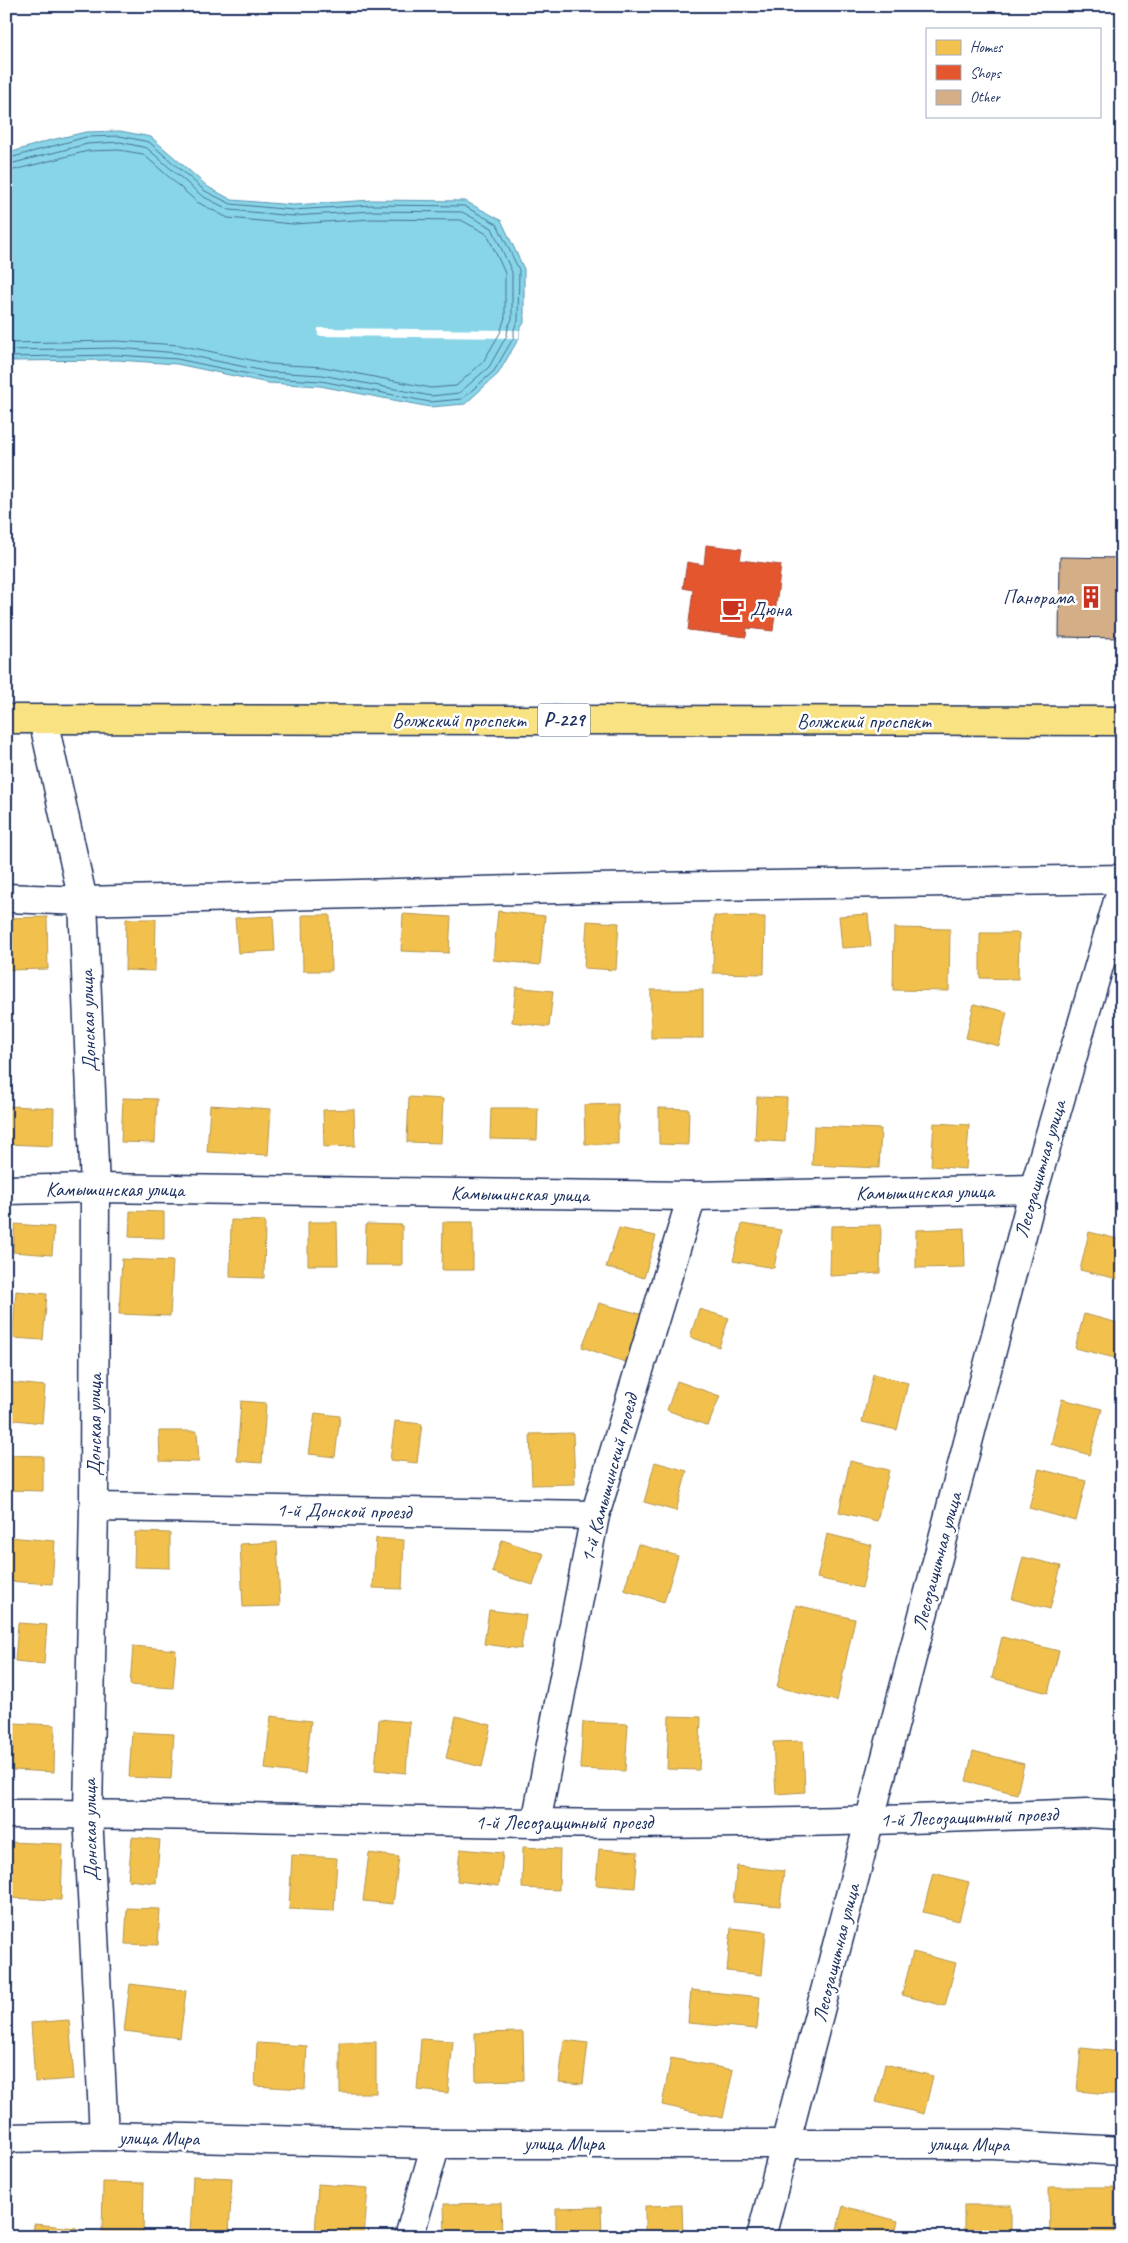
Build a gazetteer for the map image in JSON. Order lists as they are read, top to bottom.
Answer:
{
  "streets": {
    "main road": ["Волжский проспект", "Р-229"],
    "street": [
      "Донская улица",
      "Лесозащитная улица",
      "Камышинская улица",
      "1-й Камышинский проезд",
      "1-й Донской проезд",
      "1-й Лесозащитный проезд",
      "улица Мира"
    ]
  },
  "crossings": [
    ["Волжский проспект", "Донская улица"],
    ["Донская улица", "Камышинская улица"],
    ["Донская улица", "1-й Донской проезд"],
    ["Донская улица", "1-й Лесозащитный проезд"],
    ["Донская улица", "улица Мира"],
    ["Лесозащитная улица", "Камышинская улица"],
    ["Лесозащитная улица", "1-й Лесозащитный проезд"],
    ["Лесозащитная улица", "улица Мира"],
    ["Камышинская улица", "1-й Камышинский проезд"],
    ["1-й Камышинский проезд", "1-й Донской проезд"],
    ["1-й Камышинский проезд", "1-й Лесозащитный проезд"]
  ],
  "places": {
    "building": ["Панорама"],
    "cafe": ["Дюна"]
  },
  "legend": ["Homes", "Shops", "Other"]
}
